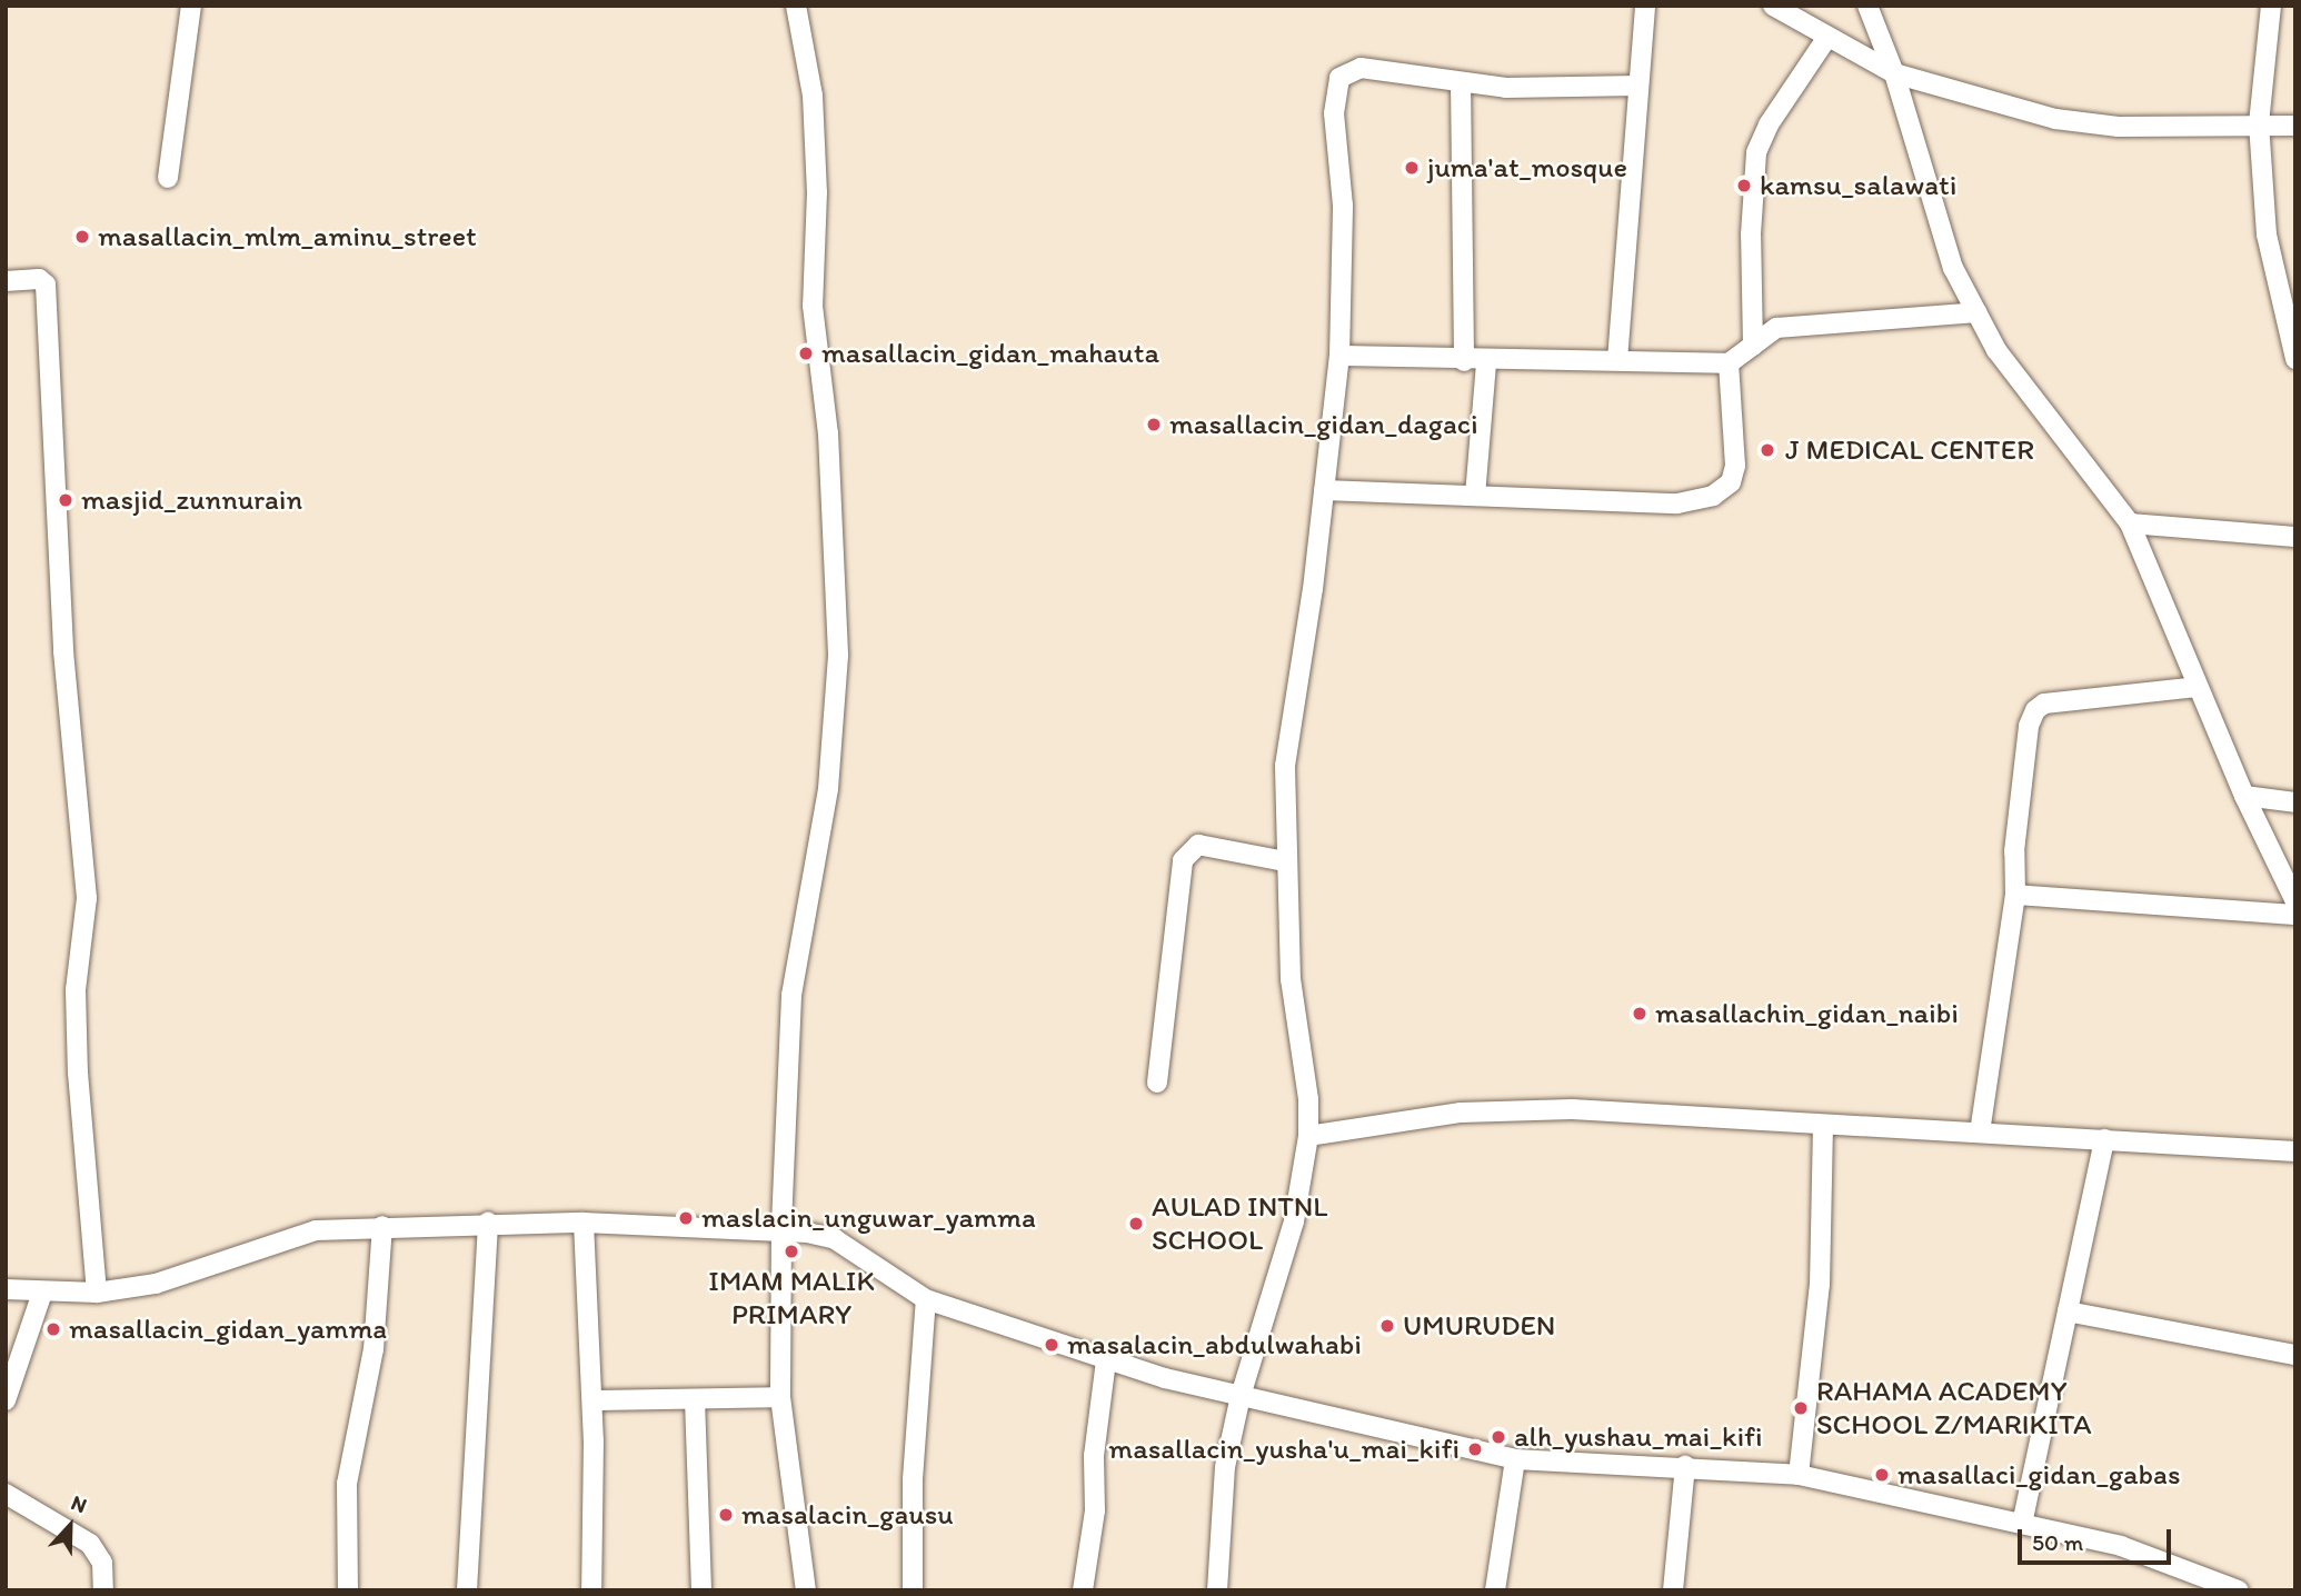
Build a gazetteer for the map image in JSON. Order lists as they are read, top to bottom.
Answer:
{
  "places": [
    "juma'at_mosque",
    "kamsu_salawati",
    "masallacin_mlm_aminu_street",
    "masallacin_gidan_mahauta",
    "masallacin_gidan_dagaci",
    "J MEDICAL CENTER",
    "masjid_zunnurain",
    "masallachin_gidan_naibi",
    "maslacin_unguwar_yamma",
    "AULAD INTNL SCHOOL",
    "IMAM MALIK PRIMARY",
    "UMURUDEN",
    "masallacin_gidan_yamma",
    "masalacin_abdulwahabi",
    "RAHAMA ACADEMY SCHOOL Z/MARIKITA",
    "alh_yushau_mai_kifi",
    "masallacin_yusha'u_mai_kifi",
    "masallaci_gidan_gabas",
    "masalacin_gausu"
  ],
  "scale_bar": "50 m",
  "north": "top"
}
